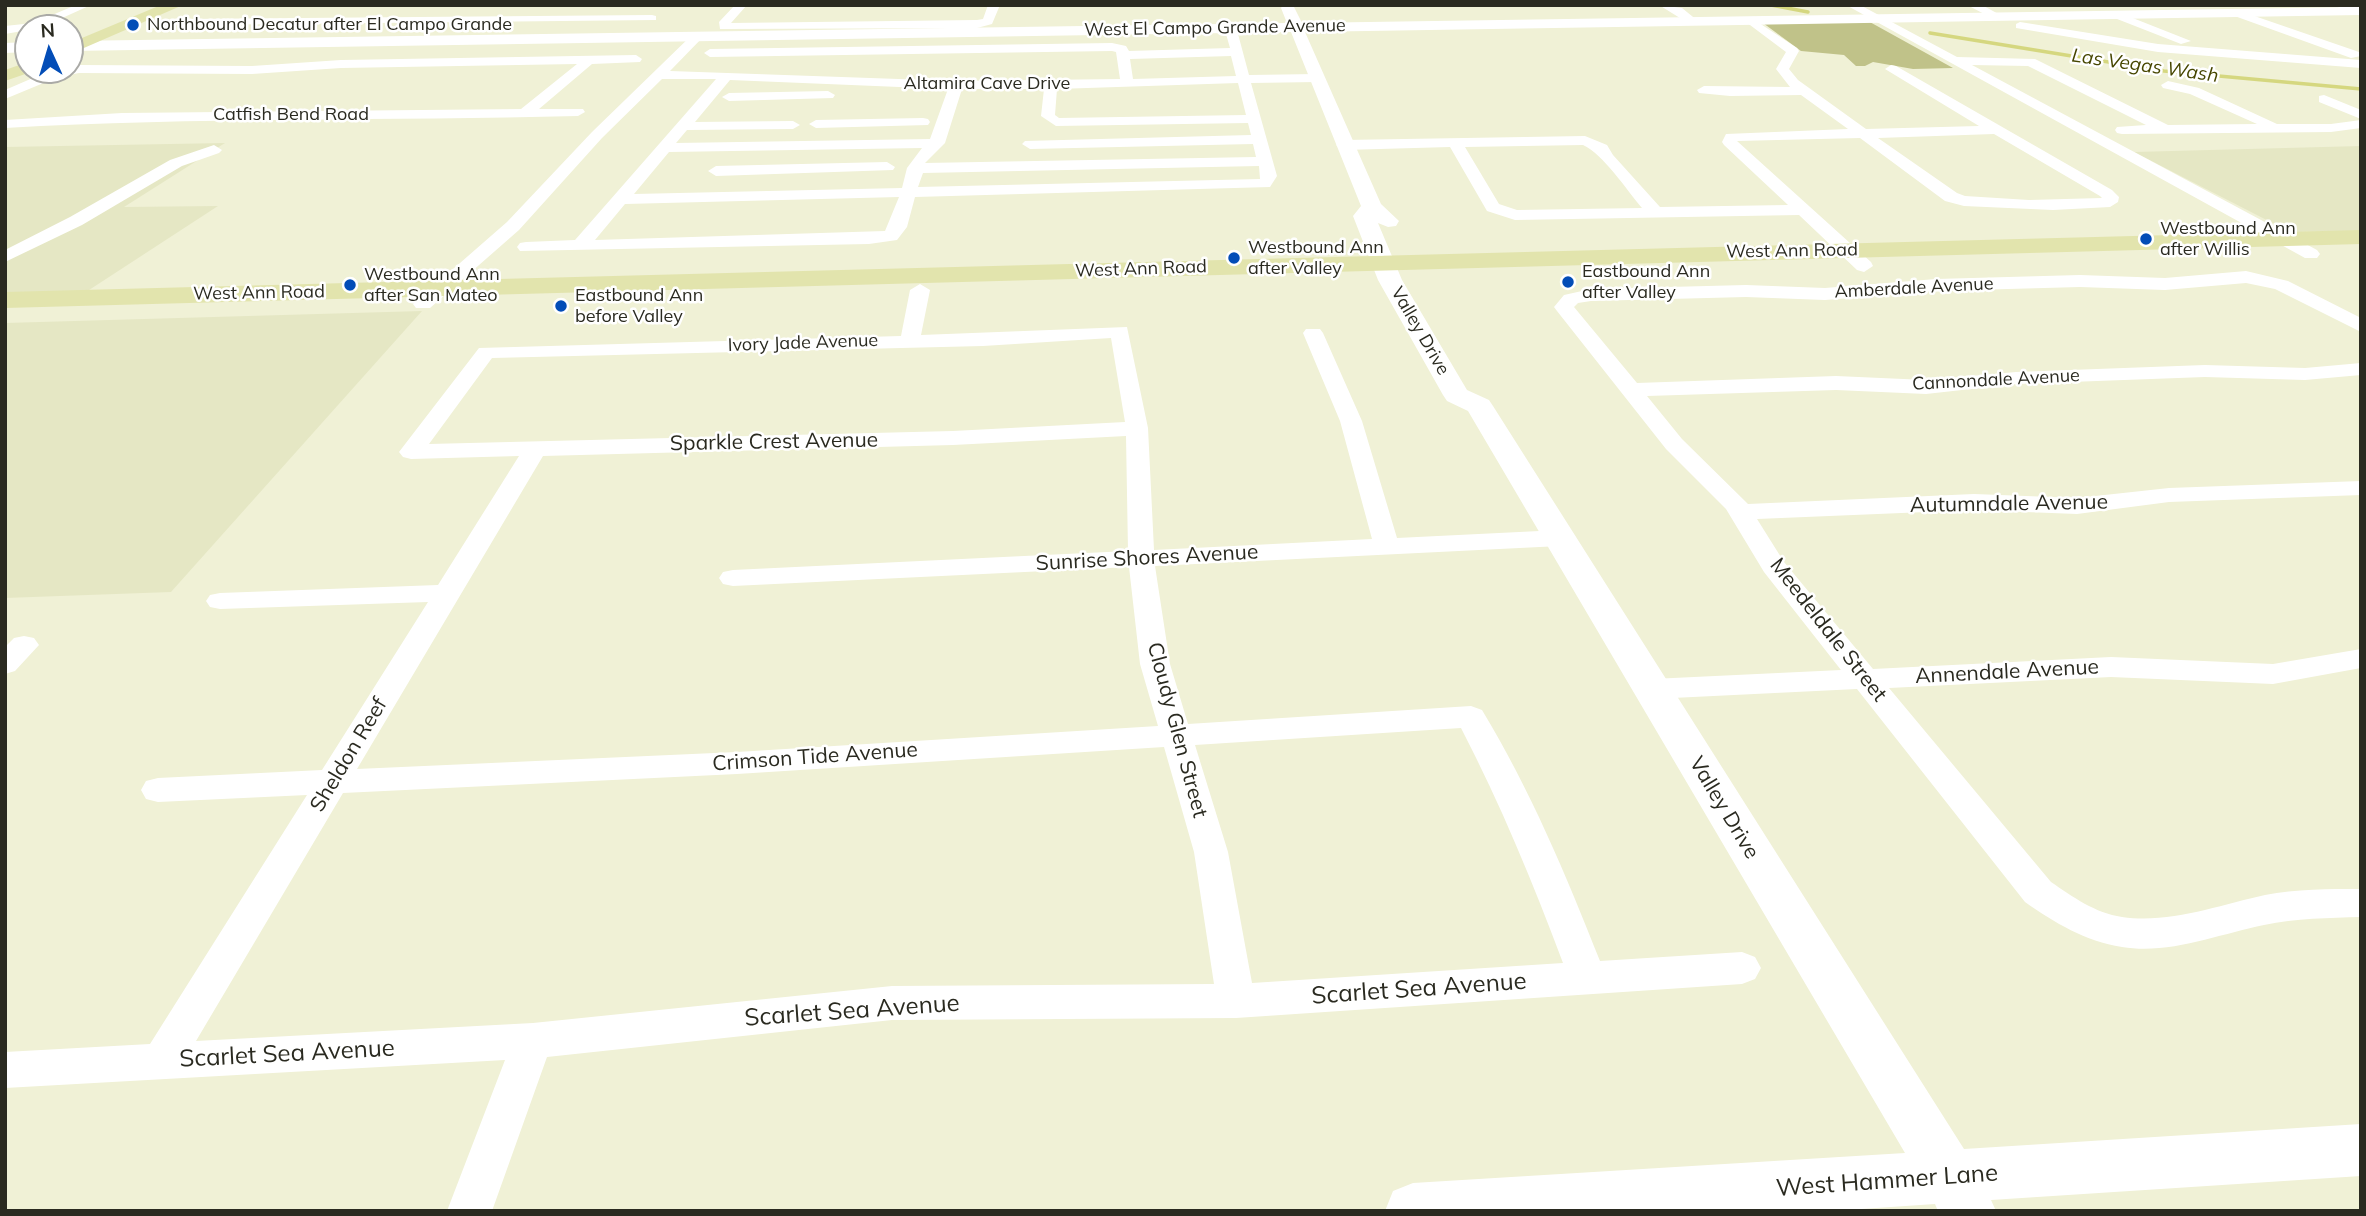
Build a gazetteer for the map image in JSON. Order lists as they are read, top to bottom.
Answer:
{
  "streets": {
    "main road": ["West Ann Road"],
    "street": [
      "West El Campo Grande Avenue",
      "Altamira Cave Drive",
      "Catfish Bend Road",
      "Amberdale Avenue",
      "Valley Drive",
      "Ivory Jade Avenue",
      "Cannondale Avenue",
      "Sparkle Crest Avenue",
      "Autumndale Avenue",
      "Sunrise Shores Avenue",
      "Meedeldale Street",
      "Annendale Avenue",
      "Cloudy Glen Street",
      "Sheldon Reef",
      "Crimson Tide Avenue",
      "Scarlet Sea Avenue",
      "West Hammer Lane"
    ]
  },
  "crossings": [
    ["West El Campo Grande Avenue", "Valley Drive"],
    ["Altamira Cave Drive", "Valley Drive"],
    ["West Ann Road", "Valley Drive"],
    ["Amberdale Avenue", "Meedeldale Street"],
    ["Valley Drive", "Sunrise Shores Avenue"],
    ["Valley Drive", "Annendale Avenue"],
    ["Valley Drive", "West Hammer Lane"],
    ["Ivory Jade Avenue", "Sparkle Crest Avenue"],
    ["Ivory Jade Avenue", "Cloudy Glen Street"],
    ["Cannondale Avenue", "Meedeldale Street"],
    ["Sparkle Crest Avenue", "Cloudy Glen Street"],
    ["Sparkle Crest Avenue", "Sheldon Reef"],
    ["Autumndale Avenue", "Meedeldale Street"],
    ["Sunrise Shores Avenue", "Cloudy Glen Street"],
    ["Meedeldale Street", "Annendale Avenue"],
    ["Cloudy Glen Street", "Crimson Tide Avenue"],
    ["Cloudy Glen Street", "Scarlet Sea Avenue"],
    ["Sheldon Reef", "Crimson Tide Avenue"],
    ["Sheldon Reef", "Scarlet Sea Avenue"],
    ["Crimson Tide Avenue", "Scarlet Sea Avenue"]
  ],
  "water": ["Las Vegas Wash"],
  "places": [
    "Northbound Decatur after El Campo Grande",
    "Westbound Ann after Willis",
    "Westbound Ann after Valley",
    "Eastbound Ann after Valley",
    "Westbound Ann after San Mateo",
    "Eastbound Ann before Valley"
  ],
  "north": "top"
}
